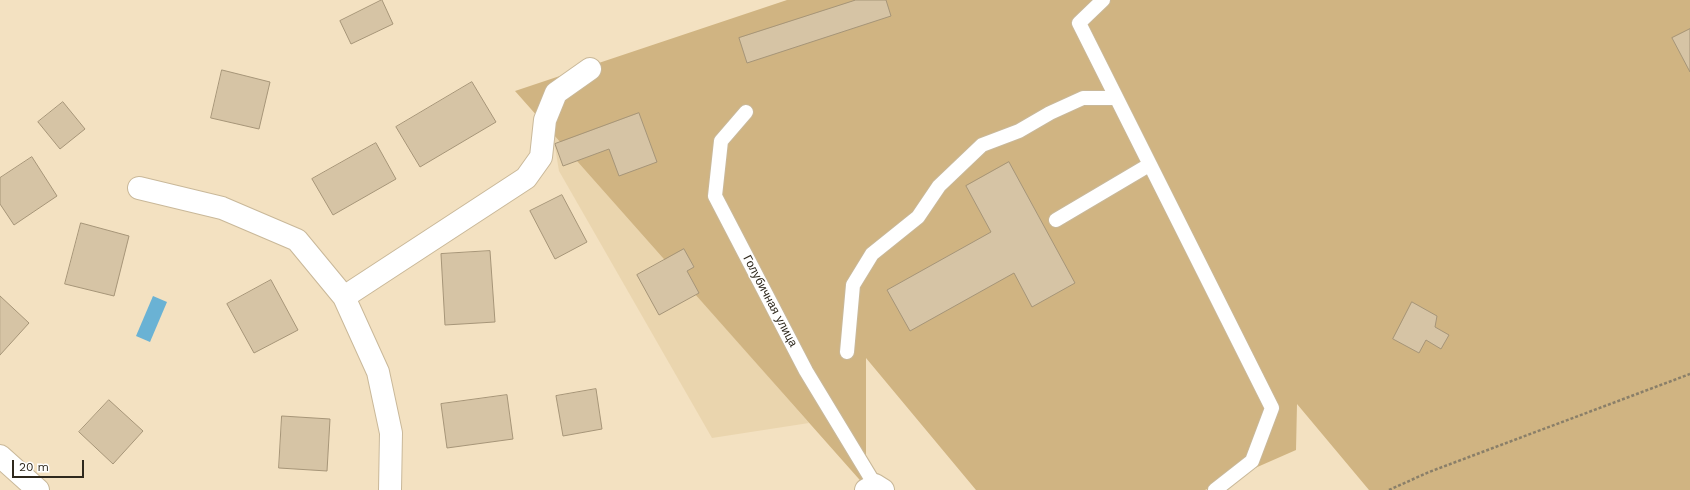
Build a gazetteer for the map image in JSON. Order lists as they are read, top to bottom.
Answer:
{
  "streets": {
    "lane": ["Голубичная улица"]
  },
  "scale_bar": "20 m"
}
